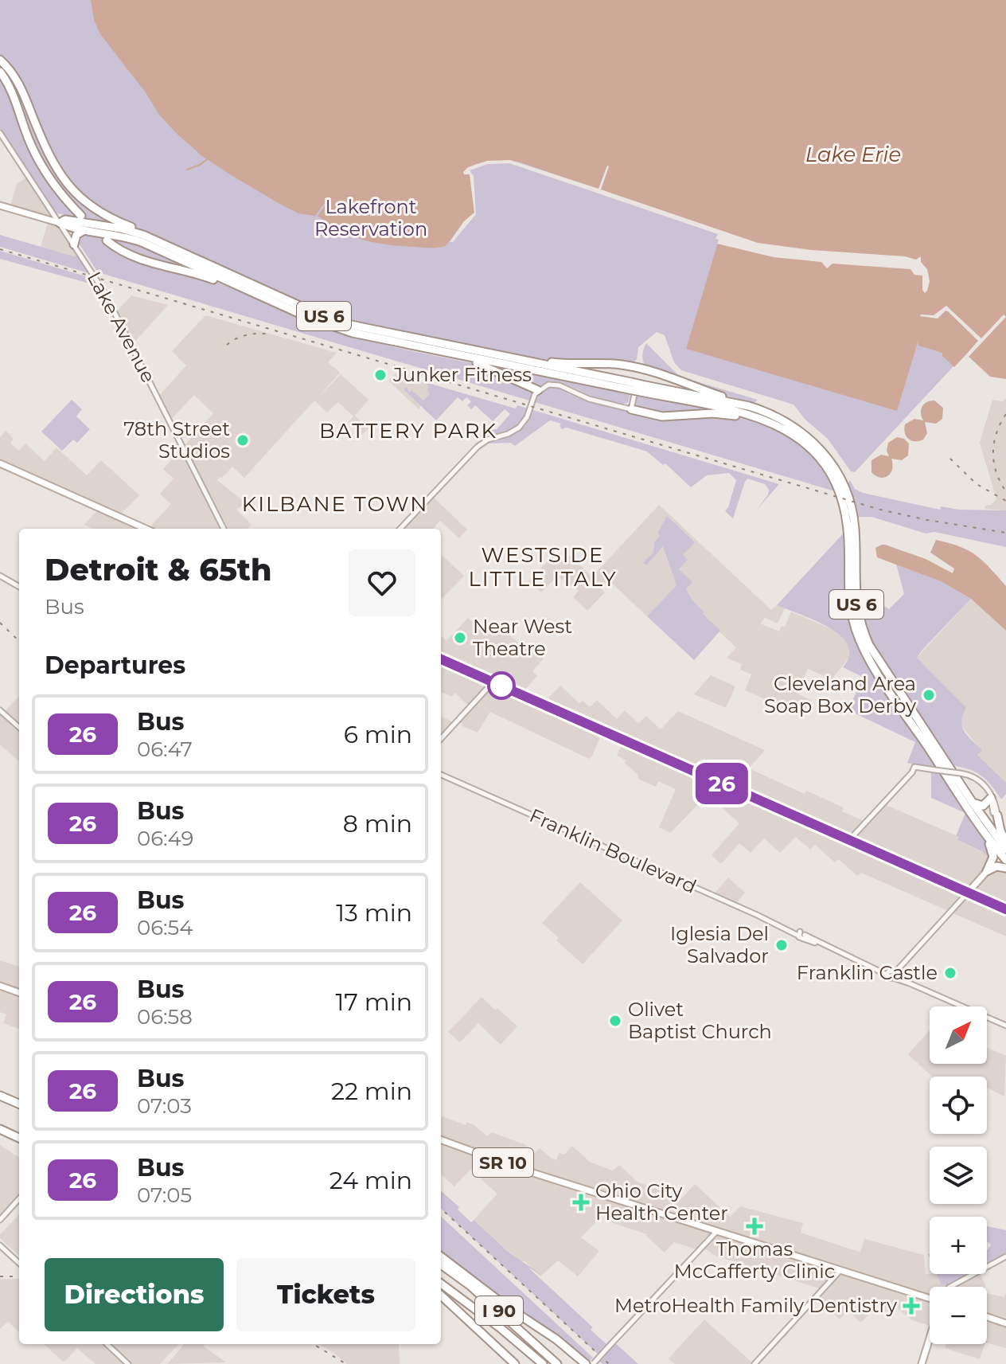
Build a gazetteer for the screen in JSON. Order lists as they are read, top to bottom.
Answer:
{
  "streets": {
    "highway": ["US 6", "I 90"],
    "main road": ["SR 10"],
    "street": ["Lake Avenue", "Franklin Boulevard"]
  },
  "crossings": [
    ["US 6", "Lake Avenue"]
  ],
  "districts": ["BATTERY PARK", "KILBANE TOWN", "WESTSIDE LITTLE ITALY"],
  "water": ["Lake Erie"],
  "parks": ["Lakefront Reservation"],
  "places": {
    "other": [
      "Junker Fitness",
      "78th Street Studios",
      "Near West Theatre",
      "Cleveland Area Soap Box Derby",
      "Iglesia Del Salvador",
      "Franklin Castle",
      "Olivet Baptist Church"
    ],
    "health": ["Ohio City Health Center", "Thomas McCafferty Clinic", "MetroHealth Family Dentistry"]
  },
  "lines": ["bus line 26"],
  "north": "top right",
  "page": {
    "on_map": "26",
    "heading": [
      ["Detroit & 65th", "Bus"],
      "Departures"
    ],
    "list": [
      {
        "mark": "26",
        "name": "Bus",
        "note": "06:47",
        "value": "6 min"
      },
      {
        "mark": "26",
        "name": "Bus",
        "note": "06:49",
        "value": "8 min"
      },
      {
        "mark": "26",
        "name": "Bus",
        "note": "06:54",
        "value": "13 min"
      },
      {
        "mark": "26",
        "name": "Bus",
        "note": "06:58",
        "value": "17 min"
      },
      {
        "mark": "26",
        "name": "Bus",
        "note": "07:03",
        "value": "22 min"
      },
      {
        "mark": "26",
        "name": "Bus",
        "note": "07:05",
        "value": "24 min"
      }
    ],
    "map_buttons": ["+", "−"],
    "buttons": ["Directions", "Tickets"]
  }
}
